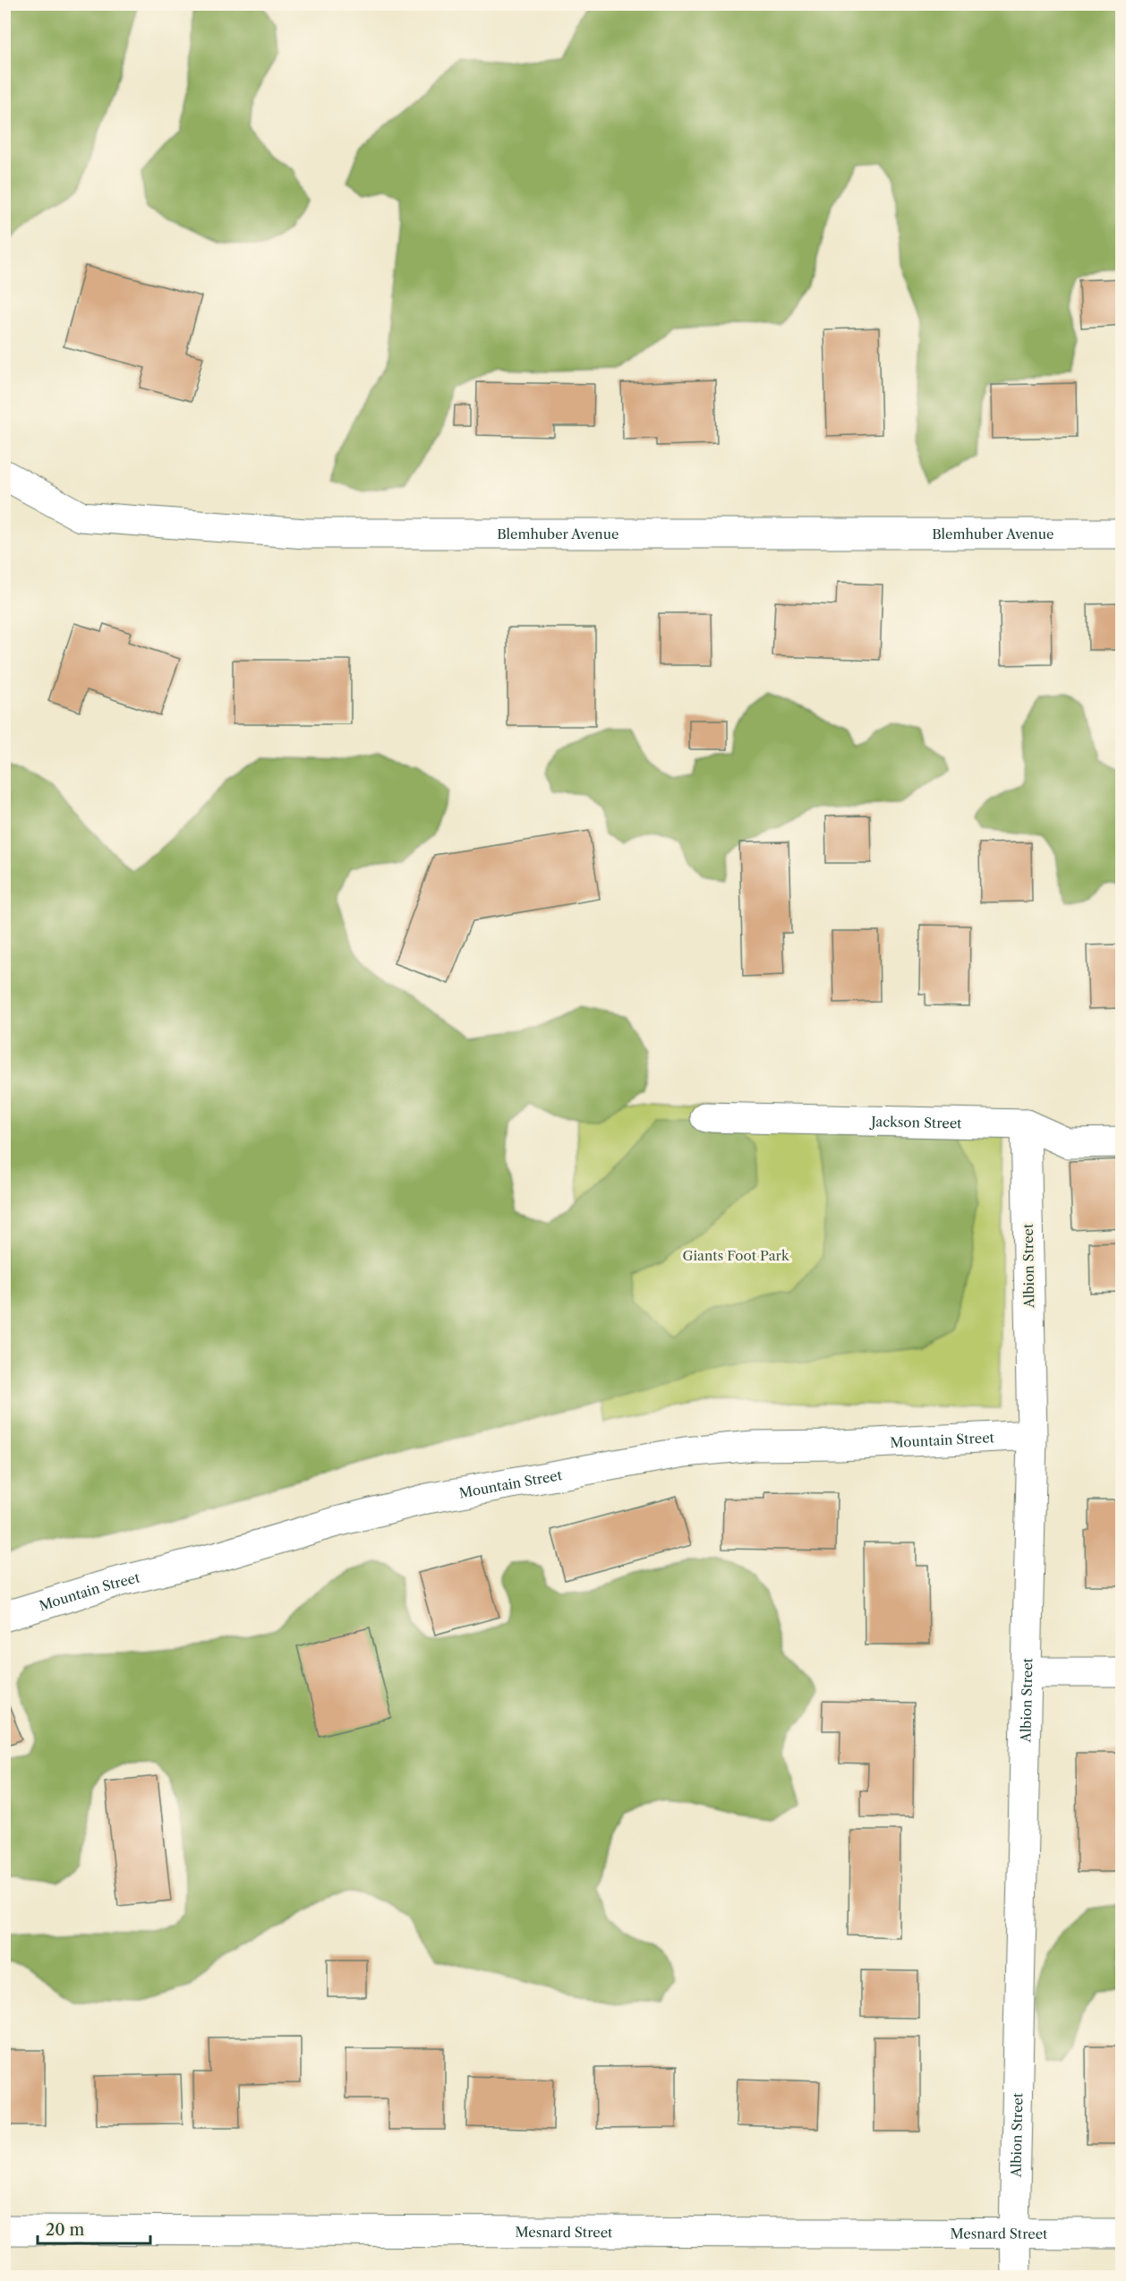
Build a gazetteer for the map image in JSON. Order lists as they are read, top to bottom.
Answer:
{
  "streets": {
    "street": [
      "Blemhuber Avenue",
      "Jackson Street",
      "Albion Street",
      "Mountain Street",
      "Mesnard Street"
    ]
  },
  "crossings": [
    ["Jackson Street", "Albion Street"],
    ["Albion Street", "Mountain Street"],
    ["Albion Street", "Mesnard Street"]
  ],
  "parks": ["Giants Foot Park"],
  "scale_bar": "20 m"
}
